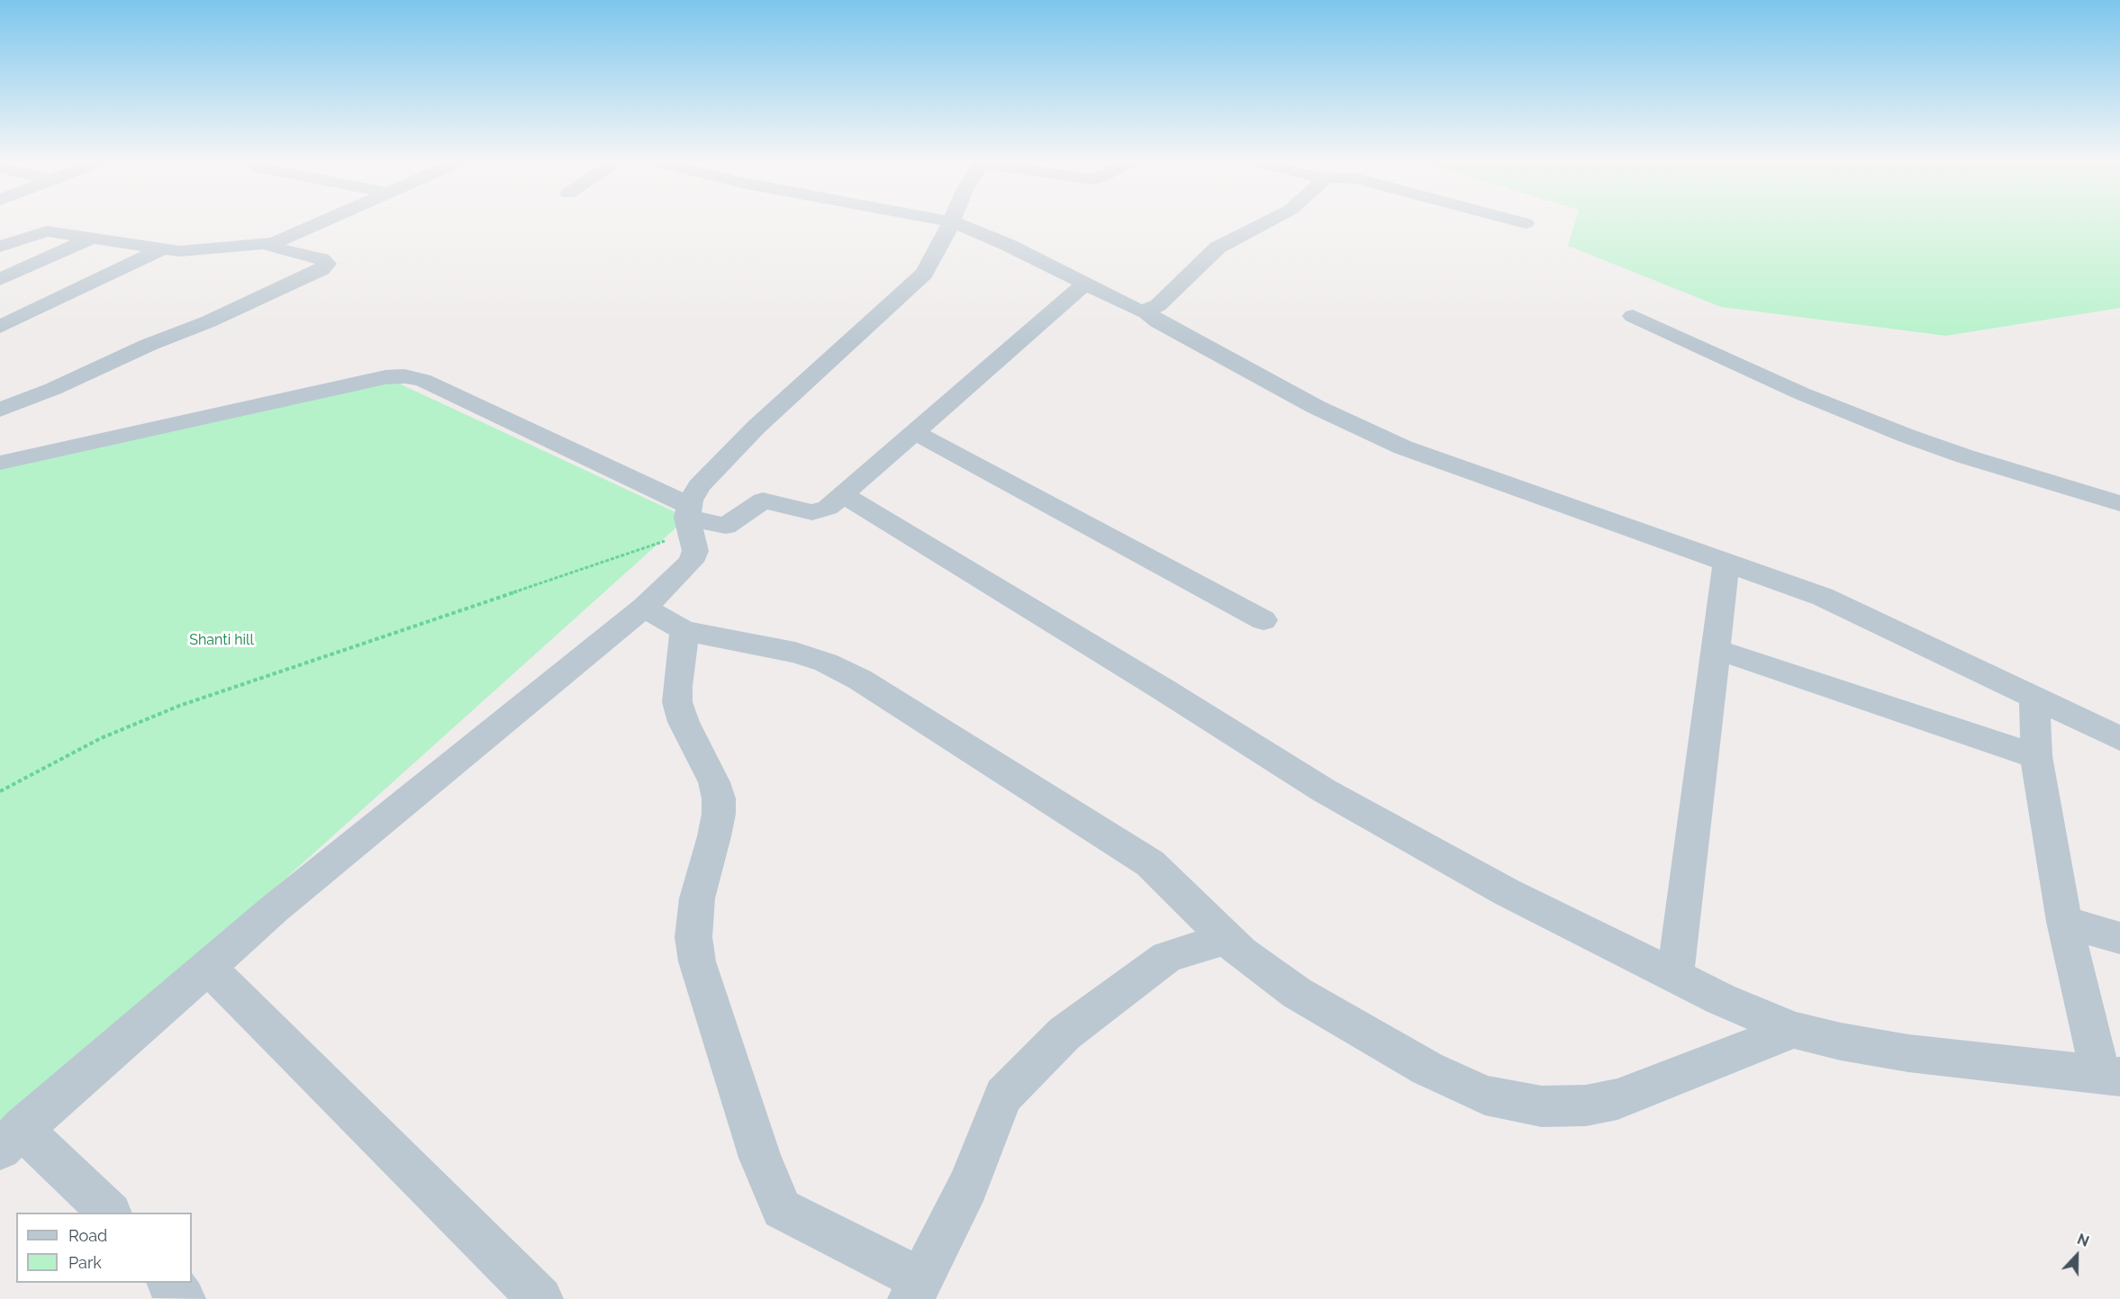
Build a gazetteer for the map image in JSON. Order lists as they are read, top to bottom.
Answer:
{
  "parks": ["Shanti hill"],
  "legend": ["Road", "Park"],
  "north": "top"
}
